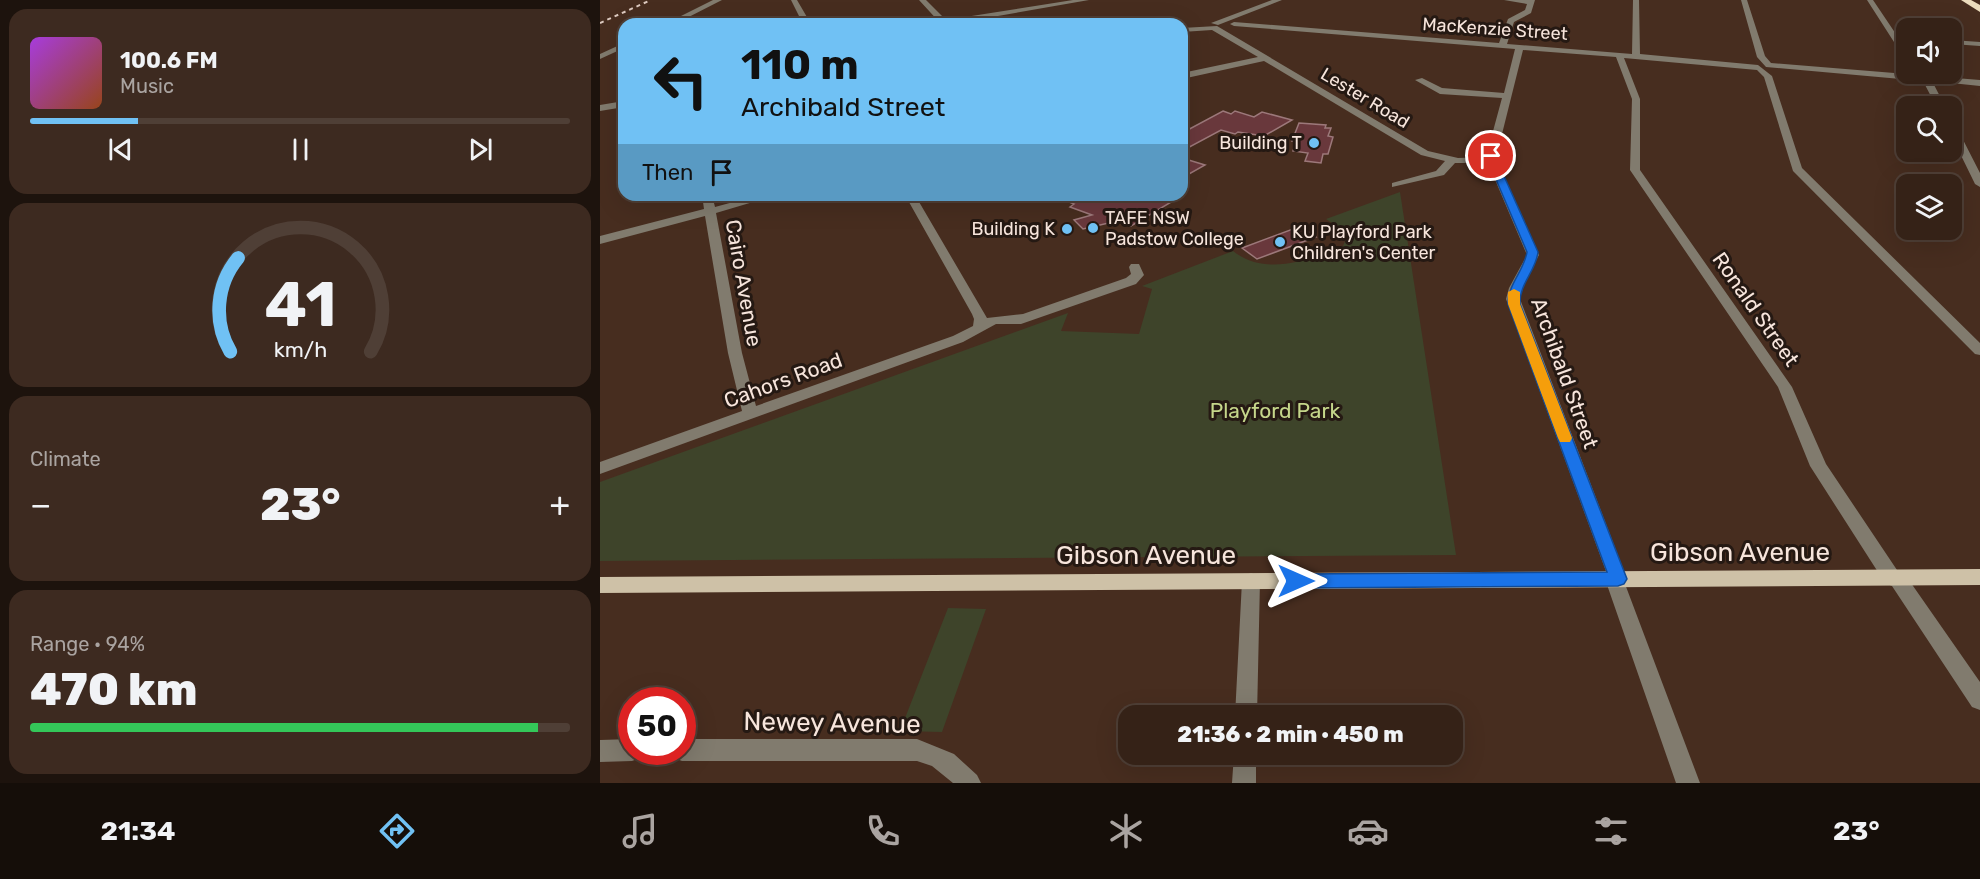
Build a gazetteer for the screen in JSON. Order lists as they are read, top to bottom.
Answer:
{
  "streets": {
    "main road": ["Gibson Avenue"],
    "street": [
      "MacKenzie Street",
      "Lester Road",
      "Cairo Avenue",
      "Ronald Street",
      "Archibald Street",
      "Cahors Road",
      "Newey Avenue"
    ]
  },
  "crossings": [
    ["MacKenzie Street", "Lester Road"],
    ["MacKenzie Street", "Ronald Street"],
    ["Lester Road", "Archibald Street"],
    ["Cairo Avenue", "Cahors Road"],
    ["Ronald Street", "Gibson Avenue"],
    ["Archibald Street", "Gibson Avenue"]
  ],
  "parks": ["Playford Park"],
  "places": [
    "Building T",
    "TAFE NSW Padstow College",
    "Building K",
    "KU Playford Park Children's Center"
  ],
  "page": {
    "turn": ["110 m", "Archibald Street"],
    "song": ["100.6 FM", "Music"],
    "then": "Then",
    "tile": [
      "Climate",
      ["Range · 94%", "470 km"]
    ],
    "heat": ["−", "23°", "+"],
    "limit": "50",
    "trip": "21:36 · 2 min · 450 m",
    "tabs": ["21:34", "23°"],
    "gauge": ["41", "km/h"]
  }
}
